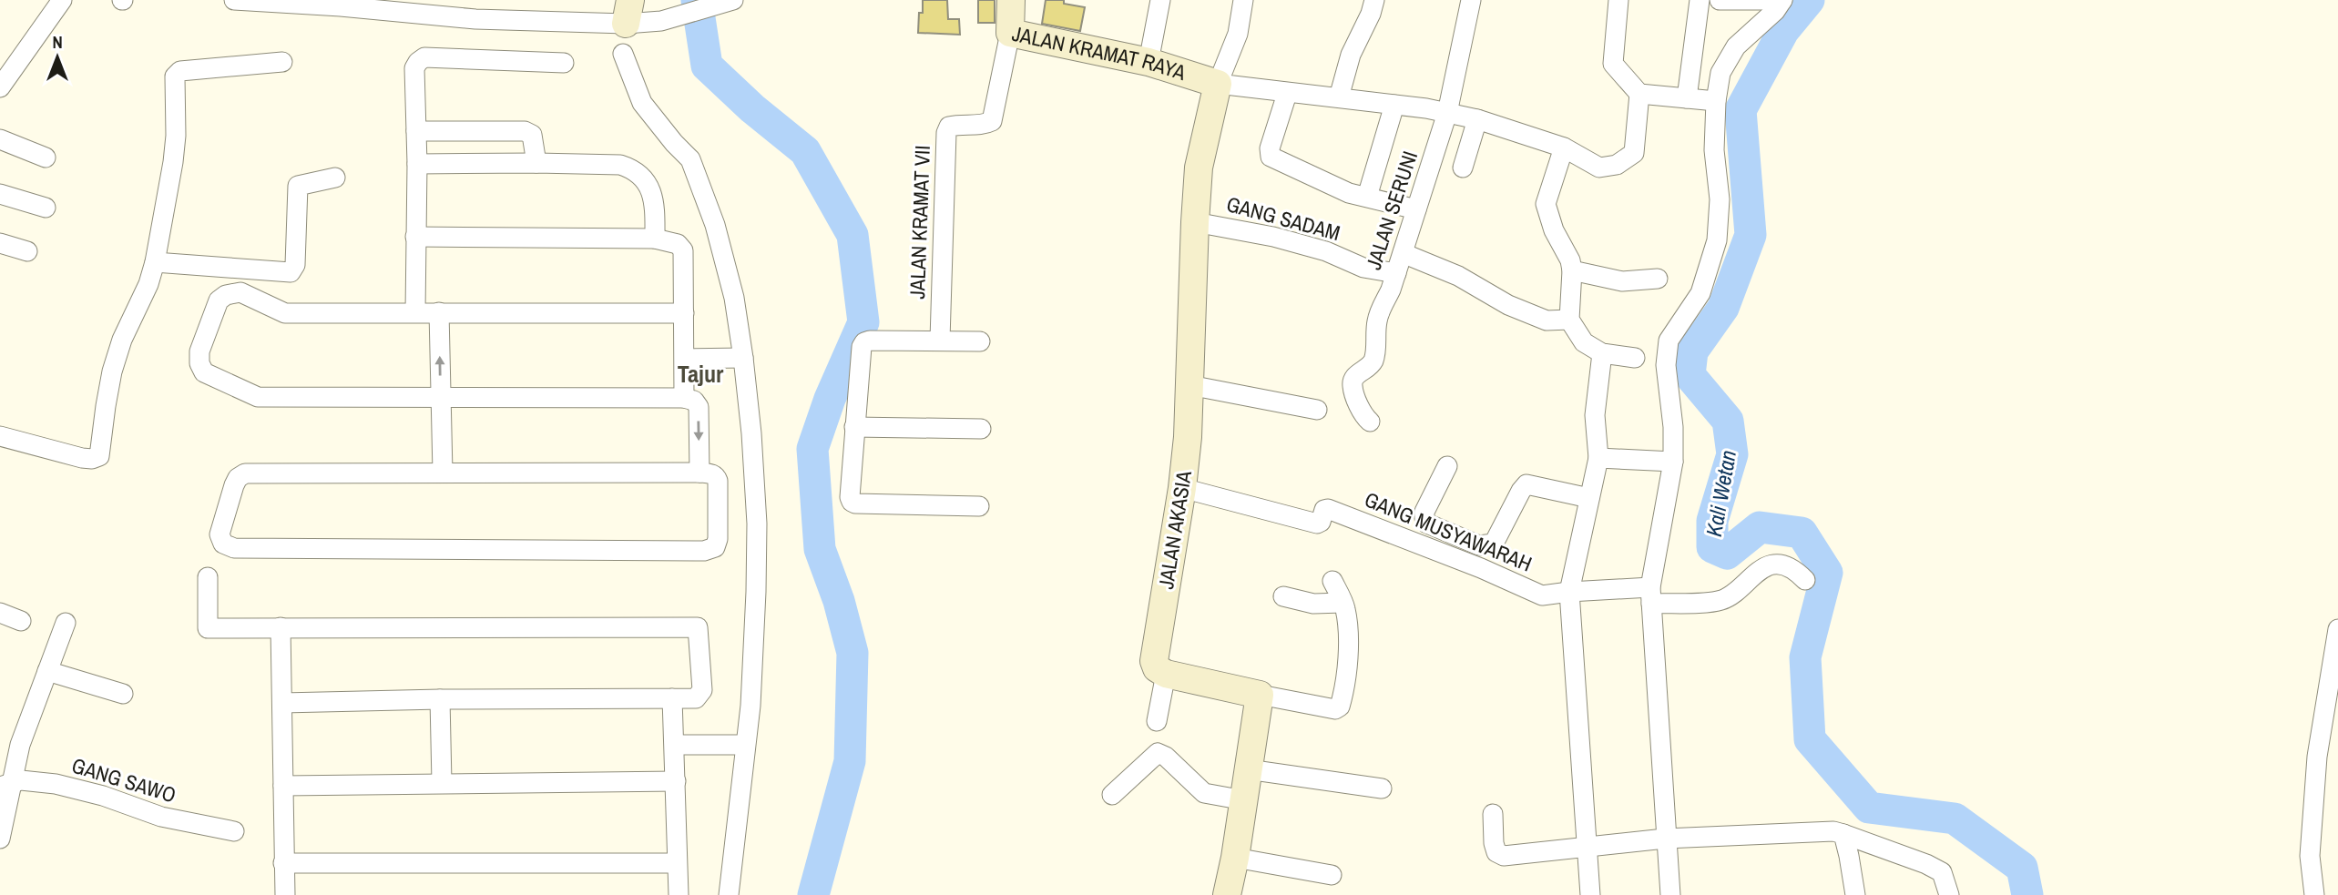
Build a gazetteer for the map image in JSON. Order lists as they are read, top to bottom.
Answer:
{
  "streets": {
    "street": [
      "JALAN KRAMAT RAYA",
      "JALAN SERUNI",
      "GANG SADAM",
      "JALAN KRAMAT VII",
      "JALAN AKASIA",
      "GANG MUSYAWARAH",
      "GANG SAWO"
    ]
  },
  "crossings": [
    ["JALAN KRAMAT RAYA", "JALAN KRAMAT VII"],
    ["JALAN KRAMAT RAYA", "JALAN AKASIA"],
    ["JALAN SERUNI", "GANG SADAM"],
    ["GANG SADAM", "JALAN AKASIA"],
    ["JALAN AKASIA", "GANG MUSYAWARAH"]
  ],
  "districts": ["Tajur"],
  "water": ["Kali Wetan"],
  "north": "top"
}
